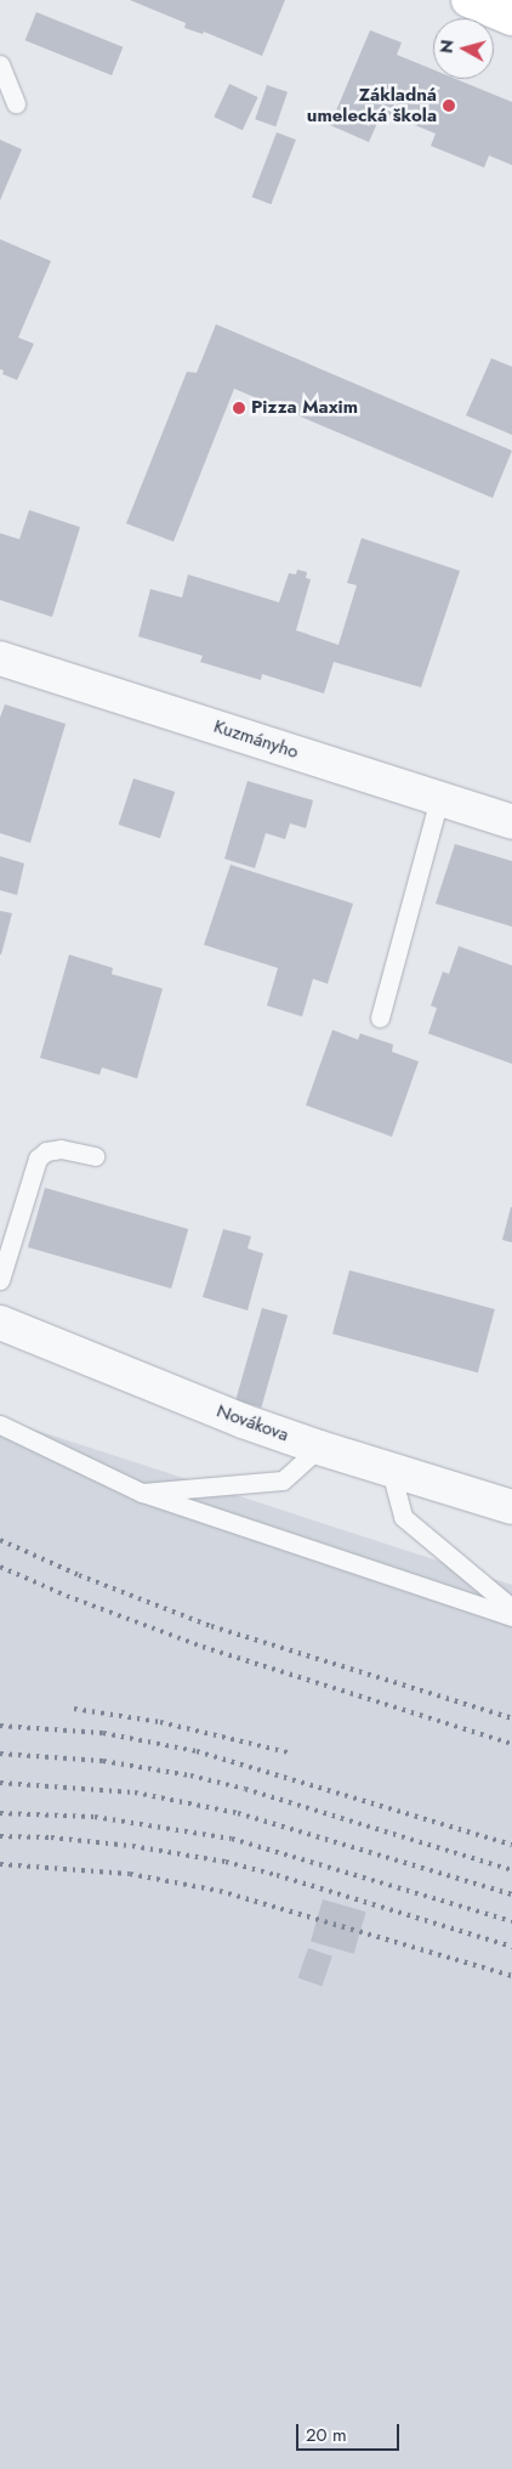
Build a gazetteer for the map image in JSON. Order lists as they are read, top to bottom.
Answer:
{
  "streets": {
    "street": ["Kuzmányho", "Novákova"]
  },
  "places": ["Základná umelecká škola", "Pizza Maxim"],
  "scale_bar": "20 m",
  "north": "left"
}
